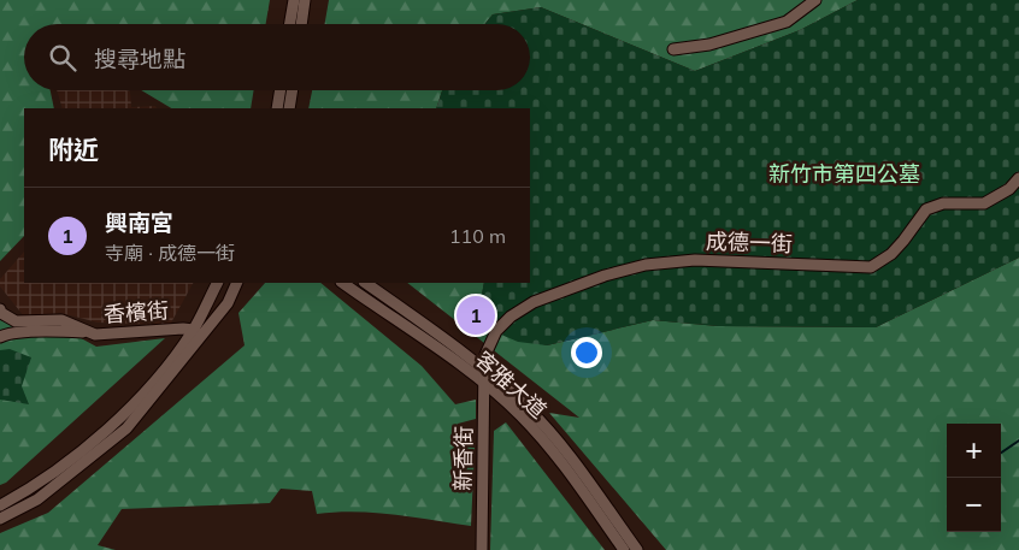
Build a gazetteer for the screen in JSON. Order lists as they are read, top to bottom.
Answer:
{
  "streets": {
    "street": [
      "成德一街",
      "香檳街",
      "客雅大道",
      "新香街"
    ]
  },
  "crossings": [
    ["成德一街", "客雅大道"],
    ["成德一街", "新香街"],
    ["客雅大道", "新香街"]
  ],
  "parks": ["新竹市第四公墓"],
  "page": {
    "search": "搜尋地點",
    "heading": "附近",
    "list": [
      {
        "mark": "1",
        "name": "興南宮",
        "note": "寺廟 · 成德一街",
        "value": "110 m"
      }
    ],
    "pins": "1",
    "map_buttons": ["+", "−"]
  }
}
